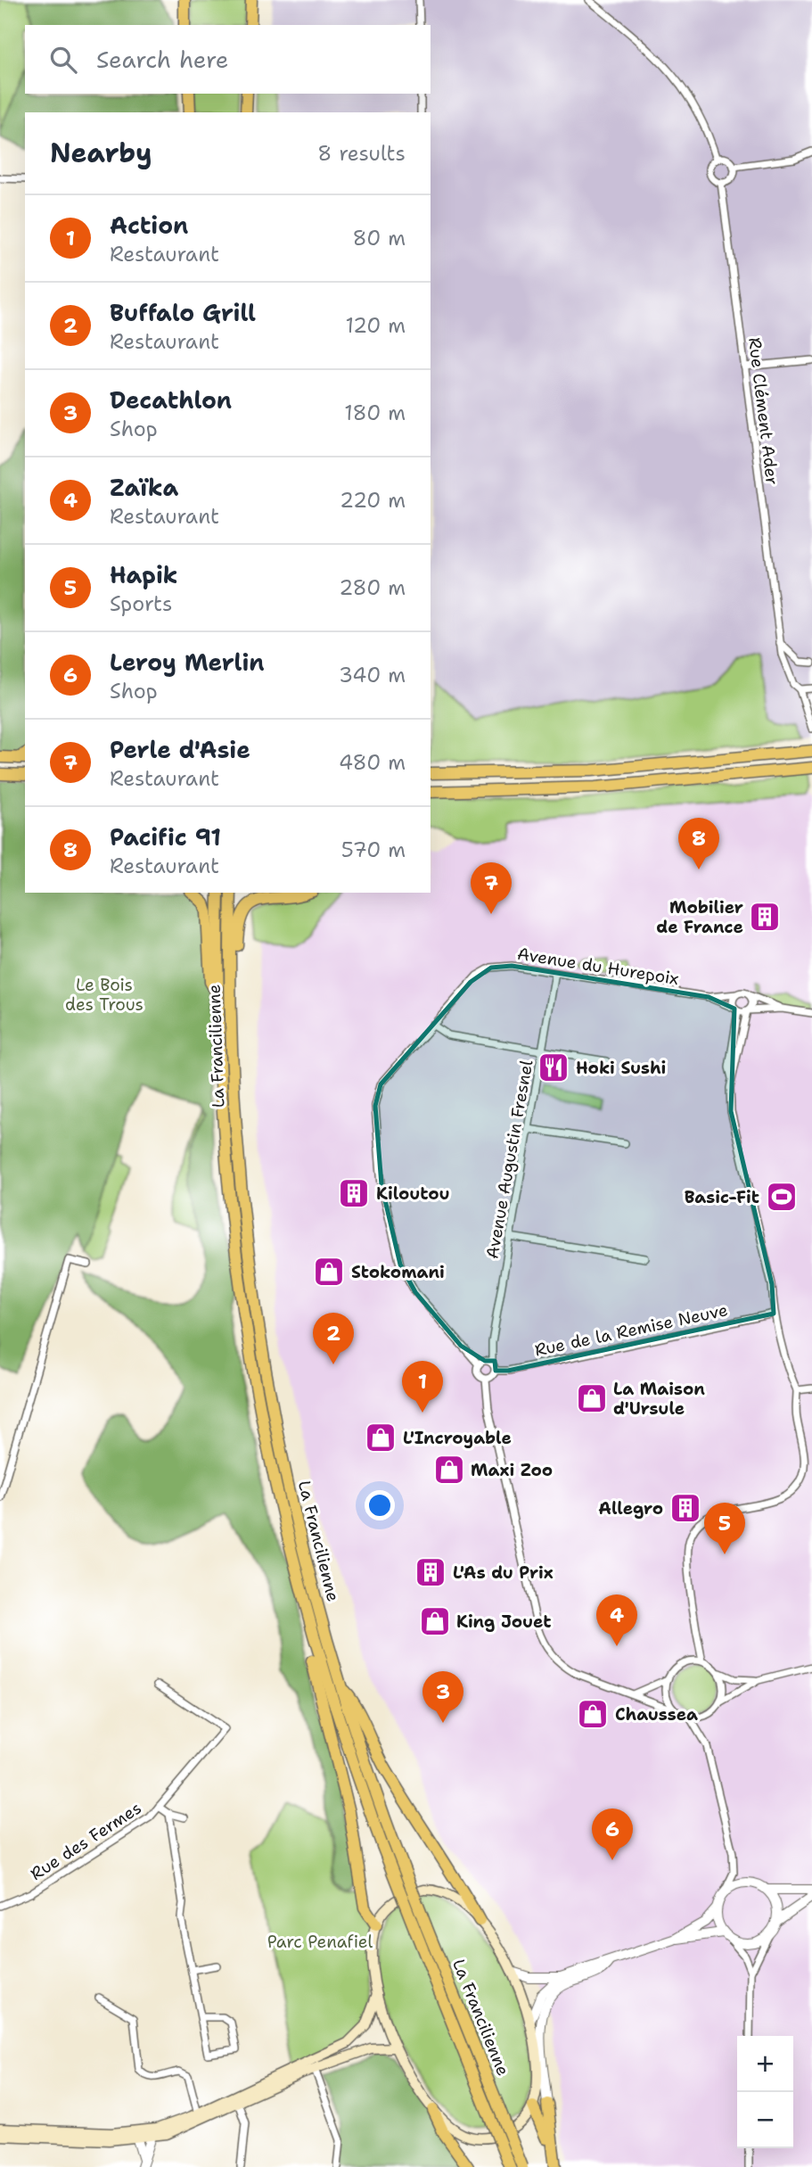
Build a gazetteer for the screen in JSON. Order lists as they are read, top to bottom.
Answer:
{
  "streets": {
    "main road": ["La Francilienne"],
    "street": [
      "Rue Clément Ader",
      "Avenue du Hurepoix",
      "Avenue Augustin Fresnel",
      "Rue de la Remise Neuve",
      "Rue des Fermes"
    ]
  },
  "crossings": [
    ["Avenue du Hurepoix", "Avenue Augustin Fresnel"]
  ],
  "parks": ["Le Bois des Trous", "Parc Penafiel"],
  "places": {
    "building": [
      "Mobilier de France",
      "Kiloutou",
      "Allegro",
      "L'As du Prix"
    ],
    "restaurant": ["Hoki Sushi"],
    "sports": ["Basic-Fit"],
    "shop": [
      "Stokomani",
      "La Maison d'Ursule",
      "L'Incroyable",
      "Maxi Zoo",
      "King Jouet",
      "Chaussea"
    ]
  },
  "page": {
    "search": "Search here",
    "heading": ["Nearby", "8 results"],
    "list": [
      {
        "mark": "1",
        "name": "Action",
        "note": "Restaurant",
        "value": "80 m"
      },
      {
        "mark": "2",
        "name": "Buffalo Grill",
        "note": "Restaurant",
        "value": "120 m"
      },
      {
        "mark": "3",
        "name": "Decathlon",
        "note": "Shop",
        "value": "180 m"
      },
      {
        "mark": "4",
        "name": "Zaïka",
        "note": "Restaurant",
        "value": "220 m"
      },
      {
        "mark": "5",
        "name": "Hapik",
        "note": "Sports",
        "value": "280 m"
      },
      {
        "mark": "6",
        "name": "Leroy Merlin",
        "note": "Shop",
        "value": "340 m"
      },
      {
        "mark": "7",
        "name": "Perle d'Asie",
        "note": "Restaurant",
        "value": "480 m"
      },
      {
        "mark": "8",
        "name": "Pacific 91",
        "note": "Restaurant",
        "value": "570 m"
      }
    ],
    "pins": [
      "8",
      "7",
      "2",
      "1",
      "5",
      "4",
      "3",
      "6"
    ],
    "map_buttons": ["+", "−"]
  }
}
